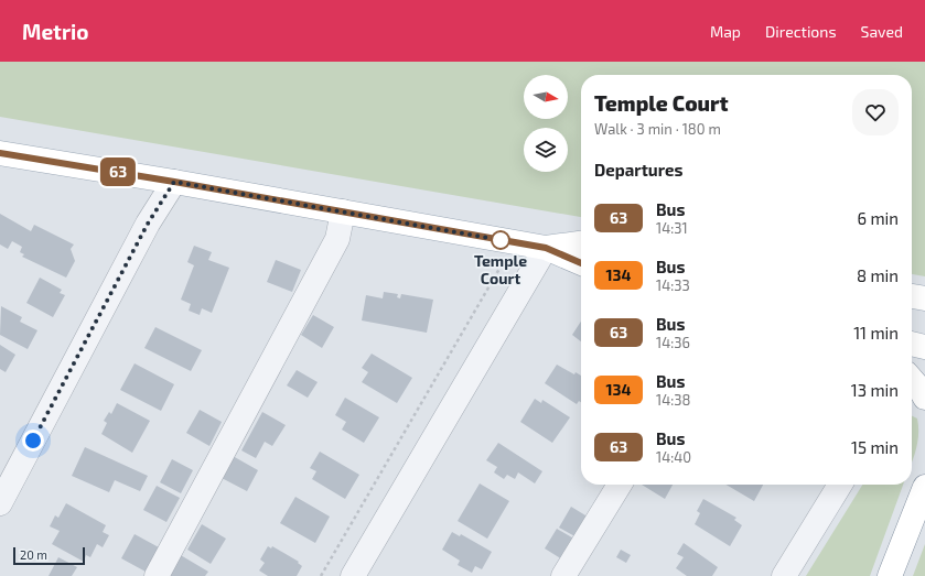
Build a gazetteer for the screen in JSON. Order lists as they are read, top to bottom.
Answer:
{
  "places": ["Temple Court"],
  "lines": ["bus line 63"],
  "scale_bar": "20 m",
  "north": "right",
  "page": {
    "header": "Metrio",
    "nav": ["Map", "Directions", "Saved"],
    "on_map": "63",
    "heading": [
      ["Temple Court", "Walk · 3 min · 180 m"],
      "Departures"
    ],
    "list": [
      {
        "mark": "63",
        "name": "Bus",
        "note": "14:31",
        "value": "6 min"
      },
      {
        "mark": "134",
        "name": "Bus",
        "note": "14:33",
        "value": "8 min"
      },
      {
        "mark": "63",
        "name": "Bus",
        "note": "14:36",
        "value": "11 min"
      },
      {
        "mark": "134",
        "name": "Bus",
        "note": "14:38",
        "value": "13 min"
      },
      {
        "mark": "63",
        "name": "Bus",
        "note": "14:40",
        "value": "15 min"
      }
    ],
    "scale": "20 m"
  }
}
